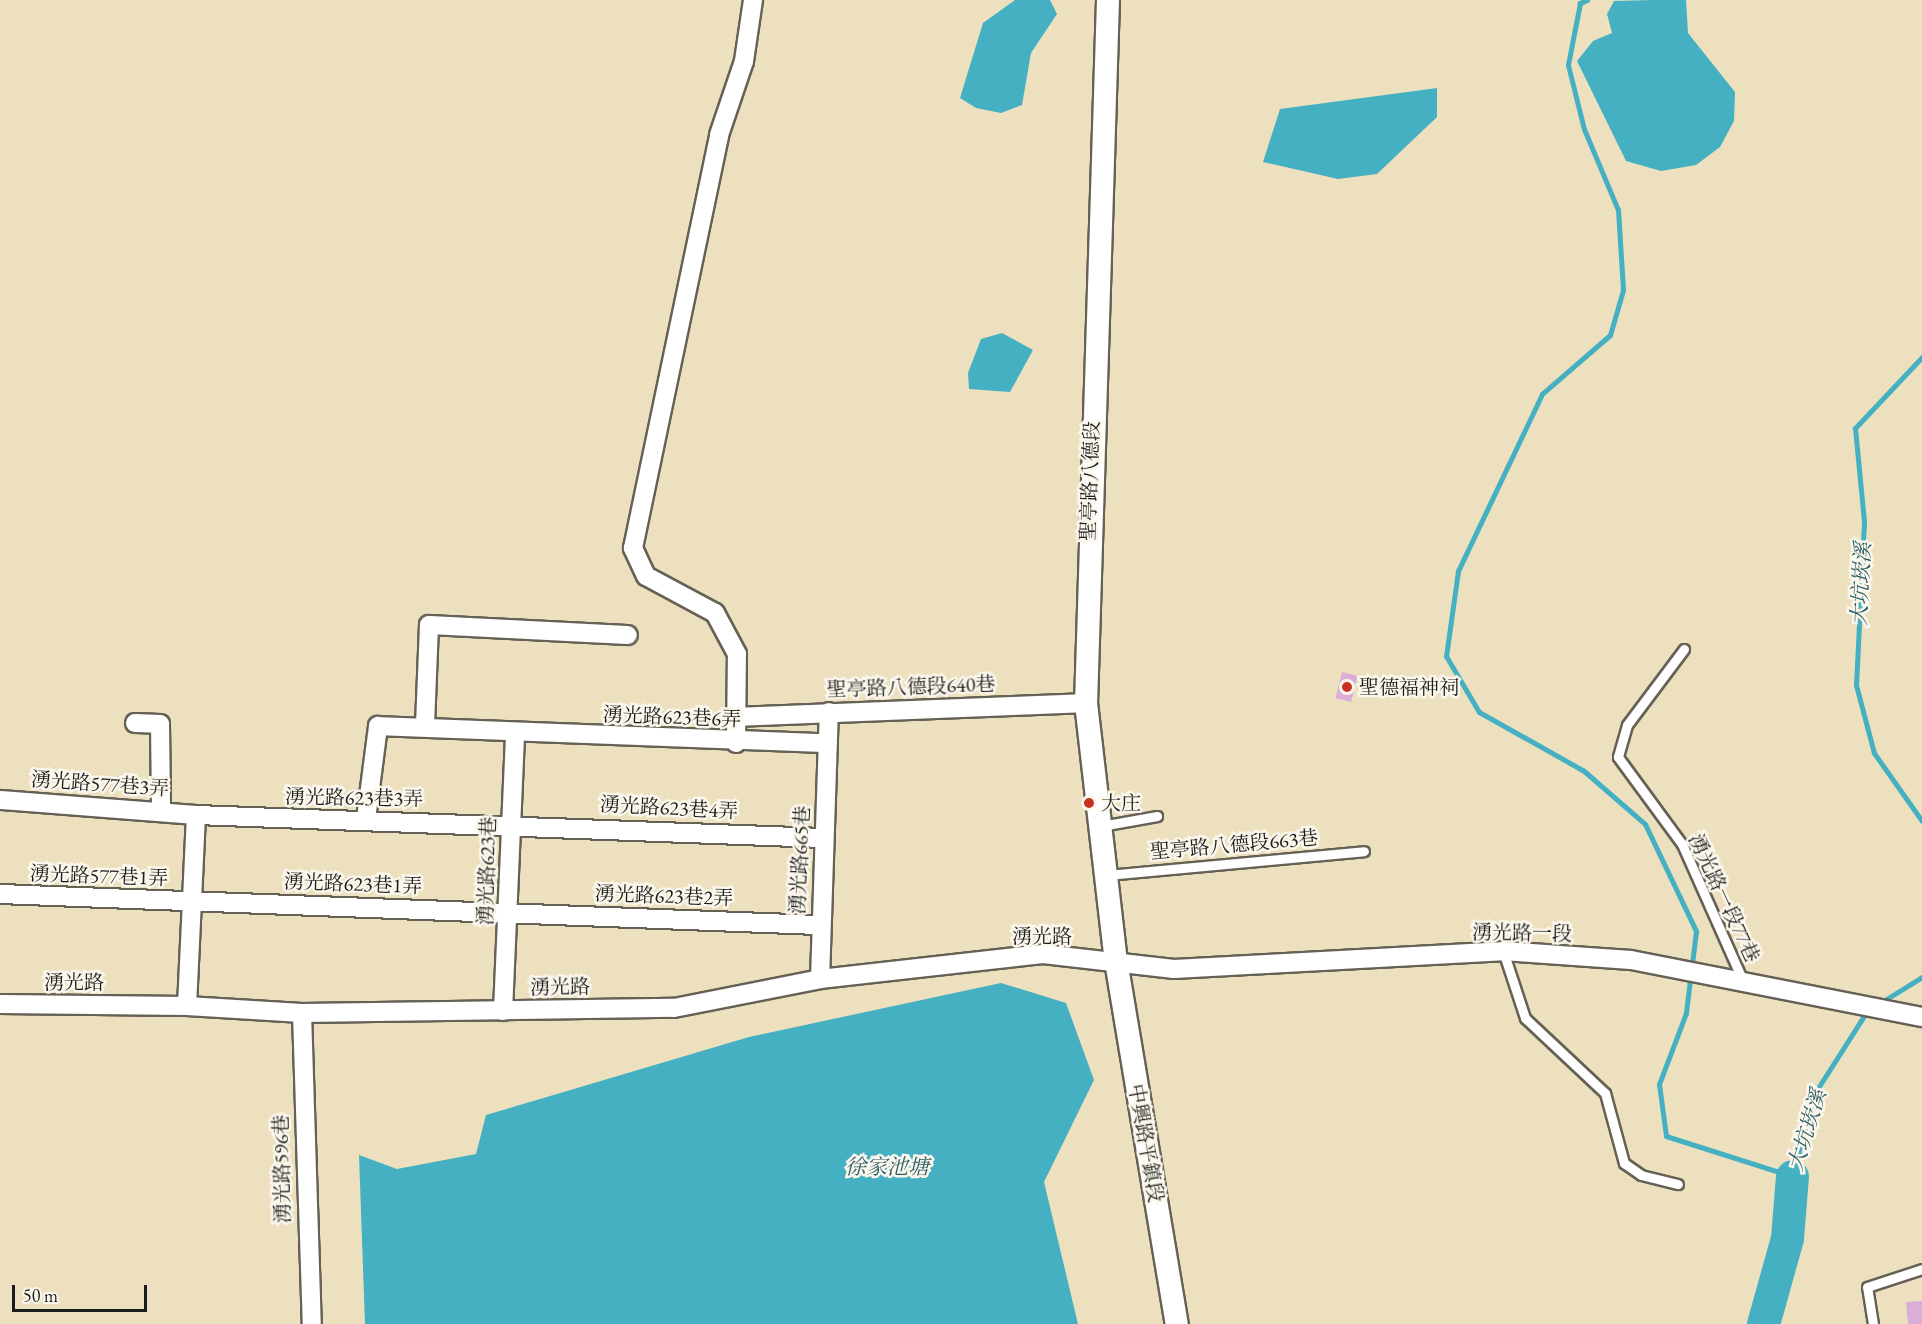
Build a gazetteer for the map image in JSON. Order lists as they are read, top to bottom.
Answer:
{
  "streets": {
    "street": [
      "聖亭路八德段",
      "聖亭路八德段640巷",
      "湧光路623巷6弄",
      "湧光路577巷3弄",
      "湧光路623巷3弄",
      "湧光路623巷4弄",
      "湧光路665巷",
      "湧光路623巷",
      "湧光路577巷1弄",
      "湧光路623巷1弄",
      "湧光路623巷2弄",
      "湧光路一段",
      "湧光路",
      "中興路平鎮段",
      "湧光路596巷"
    ],
    "lane": ["聖亭路八德段663巷", "湧光路一段77巷"]
  },
  "crossings": [
    ["聖亭路八德段", "聖亭路八德段640巷"],
    ["聖亭路八德段", "聖亭路八德段663巷"],
    ["聖亭路八德段", "湧光路一段"],
    ["聖亭路八德段", "湧光路"],
    ["聖亭路八德段", "中興路平鎮段"],
    ["聖亭路八德段640巷", "湧光路665巷"],
    ["湧光路623巷6弄", "湧光路623巷3弄"],
    ["湧光路623巷6弄", "湧光路665巷"],
    ["湧光路623巷6弄", "湧光路623巷"],
    ["湧光路577巷3弄", "湧光路623巷3弄"],
    ["湧光路623巷3弄", "湧光路623巷4弄"],
    ["湧光路623巷3弄", "湧光路623巷"],
    ["湧光路623巷4弄", "湧光路665巷"],
    ["湧光路623巷4弄", "湧光路623巷"],
    ["湧光路665巷", "湧光路623巷2弄"],
    ["湧光路665巷", "湧光路"],
    ["湧光路623巷", "湧光路623巷1弄"],
    ["湧光路623巷", "湧光路623巷2弄"],
    ["湧光路623巷", "湧光路"],
    ["湧光路577巷1弄", "湧光路623巷1弄"],
    ["湧光路623巷1弄", "湧光路623巷2弄"],
    ["湧光路一段77巷", "湧光路一段"],
    ["湧光路一段", "湧光路"],
    ["湧光路一段", "中興路平鎮段"],
    ["湧光路", "中興路平鎮段"],
    ["湧光路", "湧光路596巷"]
  ],
  "water": ["大坑崁溪", "徐家池塘"],
  "places": ["聖德福神祠", "大庄"],
  "scale_bar": "50 m"
}
